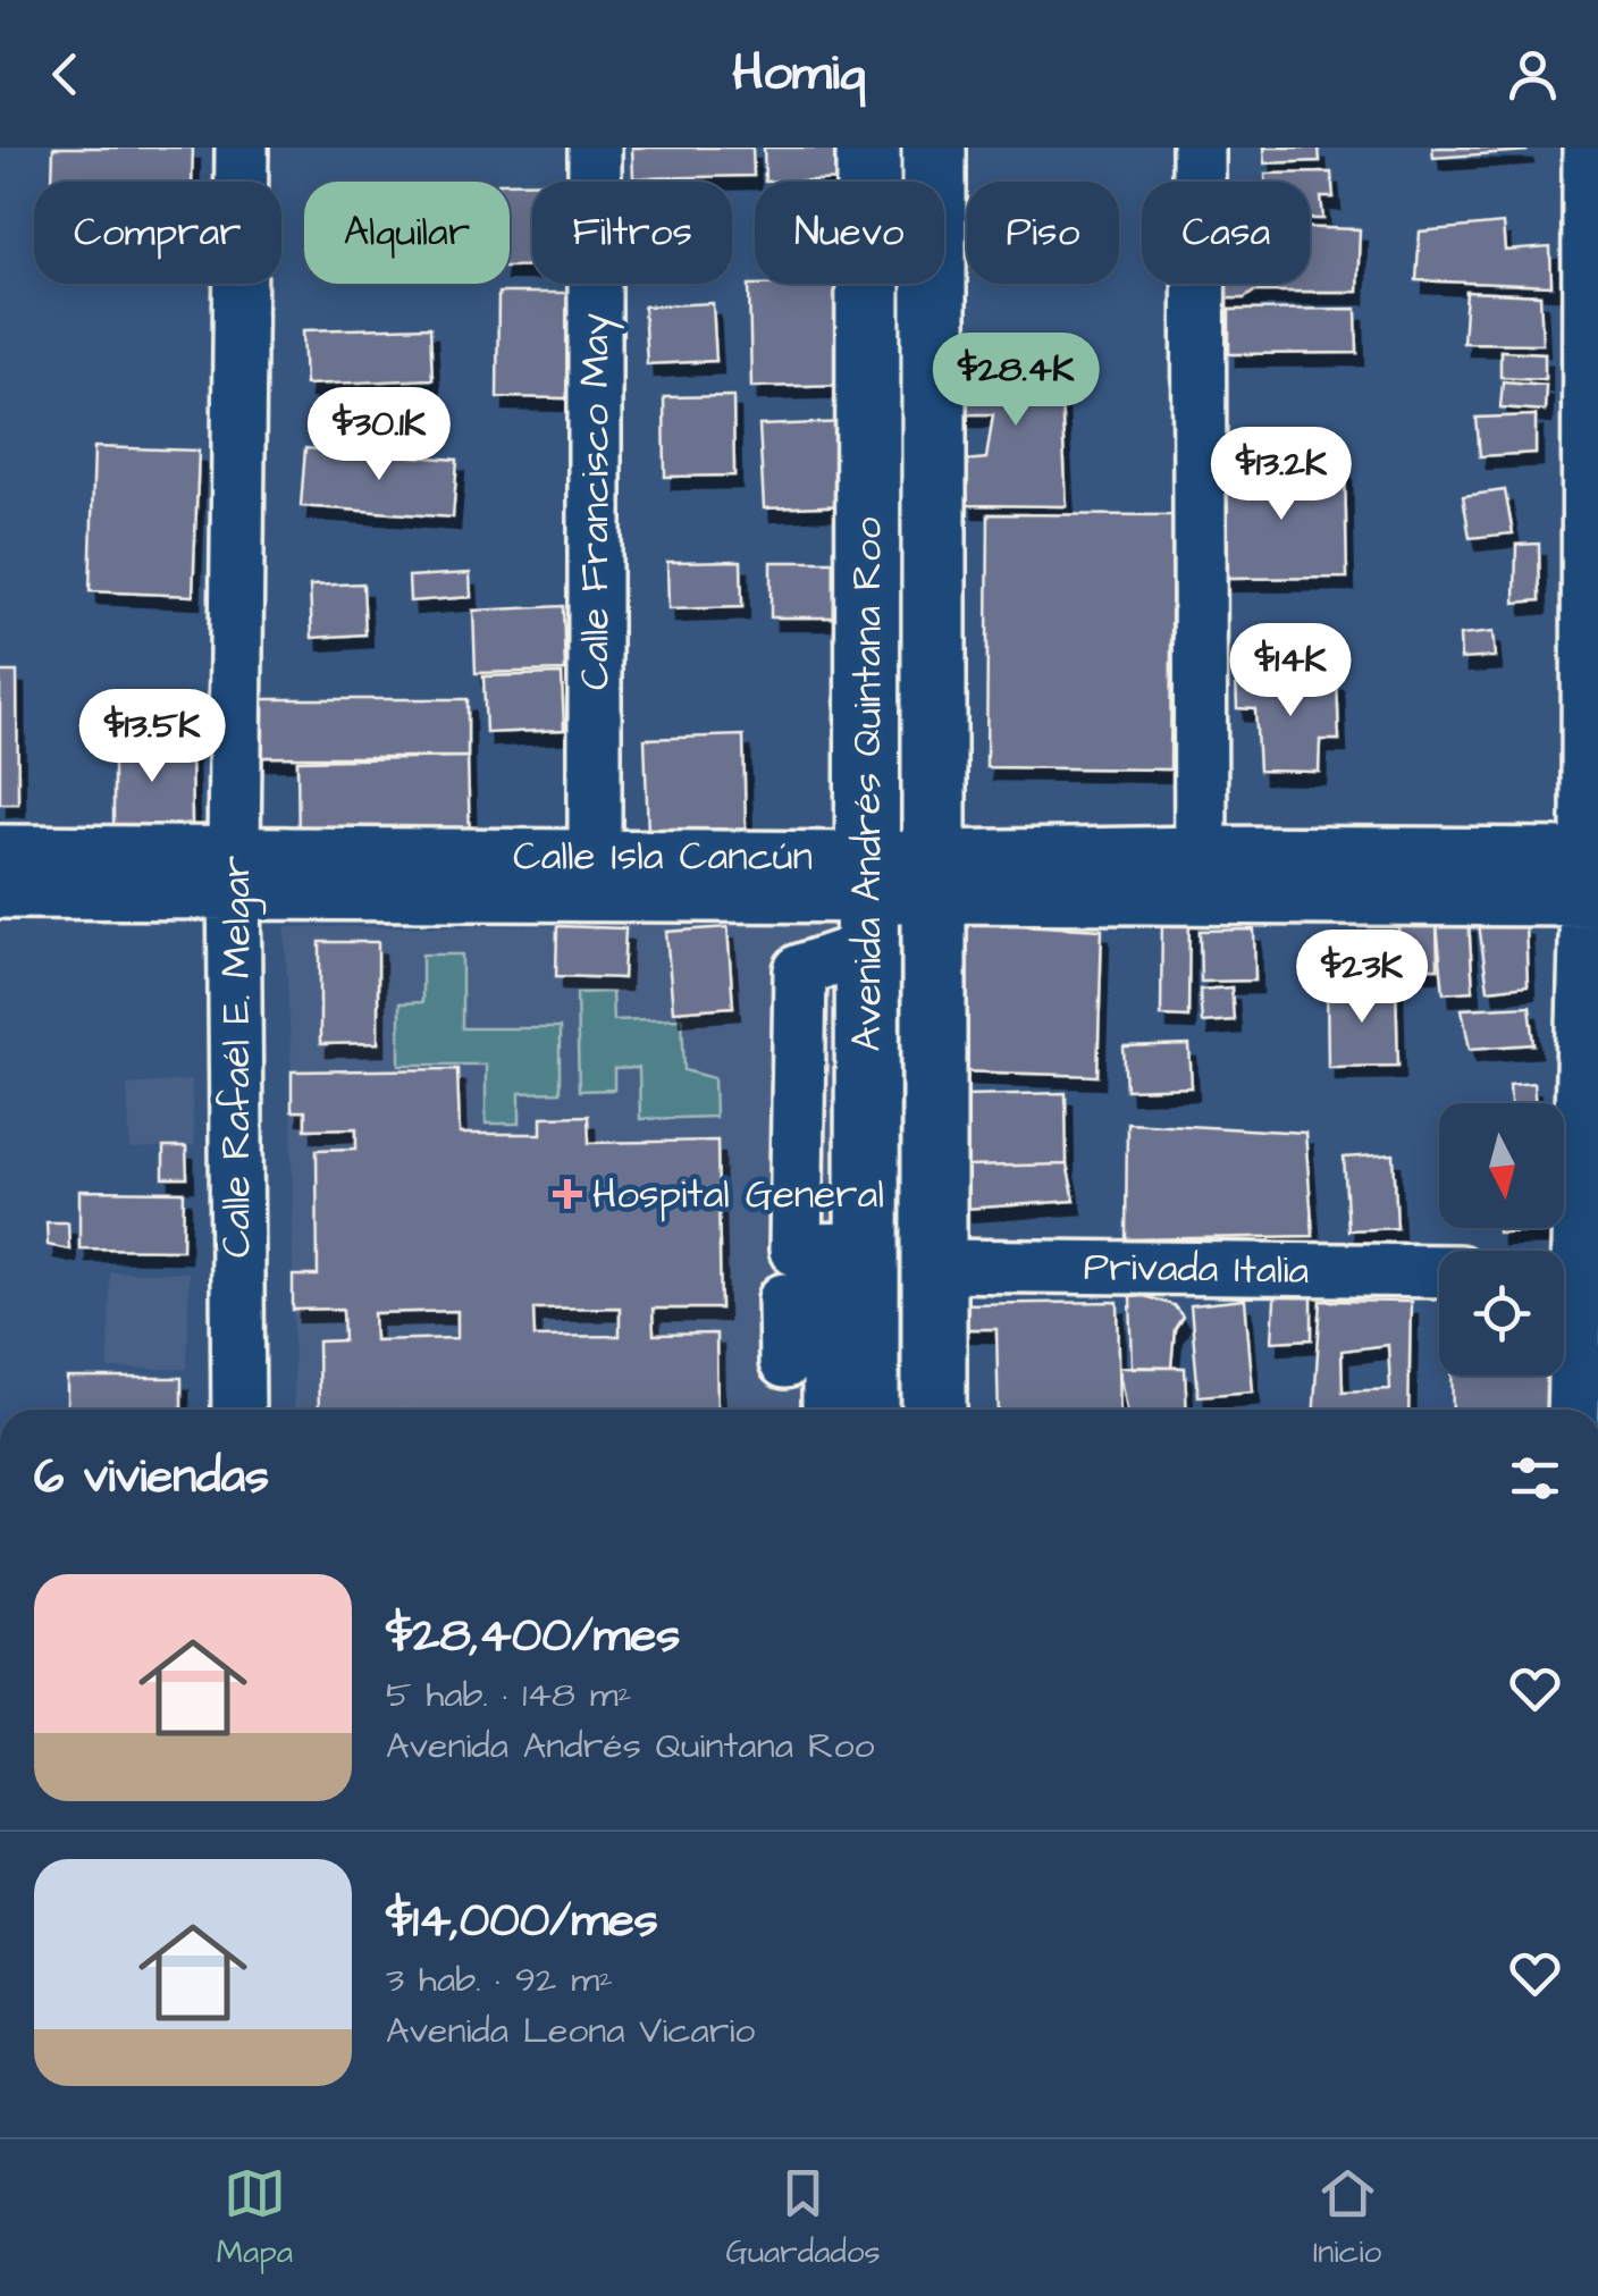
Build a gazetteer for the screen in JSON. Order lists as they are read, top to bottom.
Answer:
{
  "streets": {
    "main road": ["Avenida Andrés Quintana Roo"],
    "street": [
      "Calle Francisco May",
      "Calle Isla Cancún",
      "Calle Rafaél E. Melgar",
      "Privada Italia"
    ]
  },
  "crossings": [
    ["Calle Francisco May", "Calle Isla Cancún"],
    ["Avenida Andrés Quintana Roo", "Calle Isla Cancún"],
    ["Avenida Andrés Quintana Roo", "Privada Italia"],
    ["Calle Isla Cancún", "Calle Rafaél E. Melgar"]
  ],
  "places": {
    "health": ["Hospital General"]
  },
  "north": "bottom",
  "page": {
    "header": "Homiq",
    "chip": [
      "Comprar",
      "Alquilar",
      "Filtros",
      "Nuevo",
      "Piso",
      "Casa"
    ],
    "price": [
      "$28.4K",
      "$30.1K",
      "$13.2K",
      "$14K",
      "$13.5K",
      "$23K"
    ],
    "heading": "6 viviendas",
    "list": [
      {
        "name": "$28,400/mes",
        "note": "5 hab. · 148 m² · Avenida Andrés Quintana Roo"
      },
      {
        "name": "$14,000/mes",
        "note": "3 hab. · 92 m² · Avenida Leona Vicario"
      }
    ],
    "tabs": ["Mapa", "Guardados", "Inicio"]
  }
}
